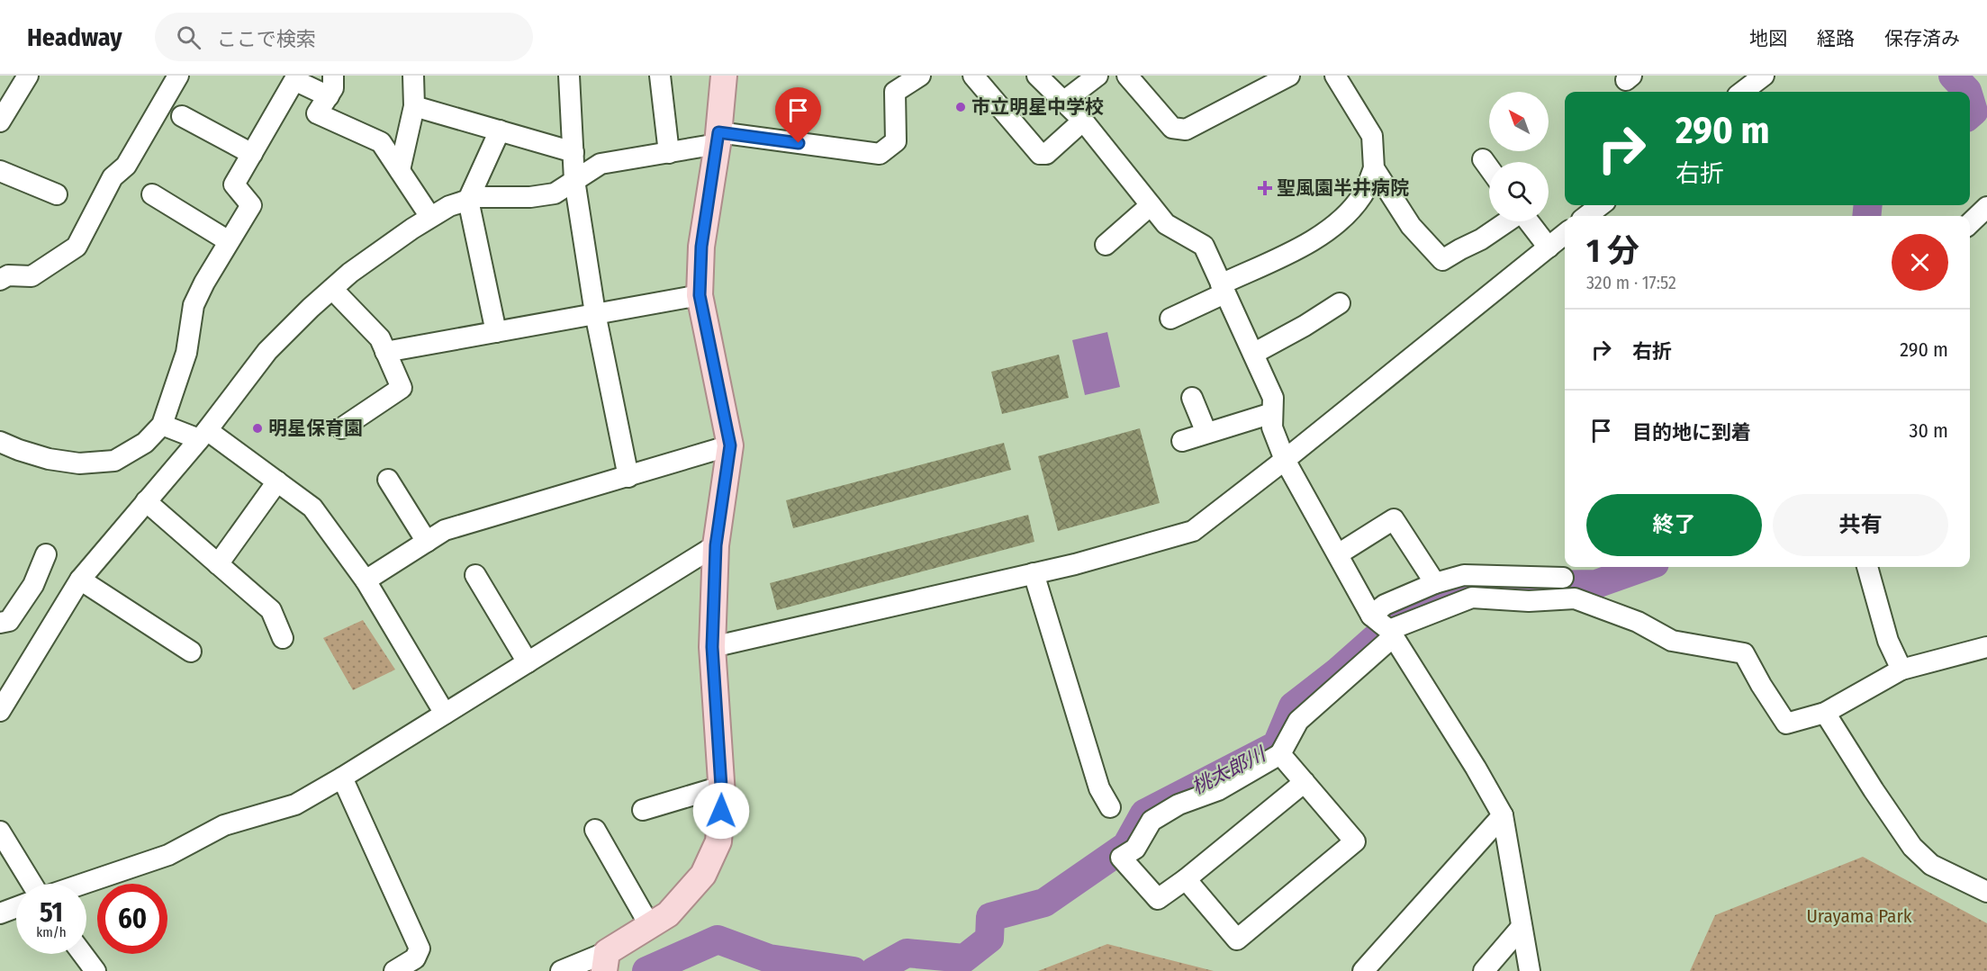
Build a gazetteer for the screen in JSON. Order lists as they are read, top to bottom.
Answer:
{
  "water": ["桃太郎川"],
  "parks": ["Urayama Park"],
  "places": {
    "other": ["市立明星中学校", "明星保育園"],
    "health": ["聖風園半井病院"]
  },
  "north": "top left",
  "page": {
    "header": "Headway",
    "search": "ここで検索",
    "nav": ["地図", "経路", "保存済み"],
    "turn": ["290 m", "右折"],
    "heading": ["1 分", "320 m · 17:52"],
    "list": [
      {
        "name": "右折",
        "value": "290 m"
      },
      {
        "name": "目的地に到着",
        "value": "30 m"
      }
    ],
    "buttons": ["終了", "共有"],
    "speed": "51 km/h",
    "limit": "60"
  }
}
